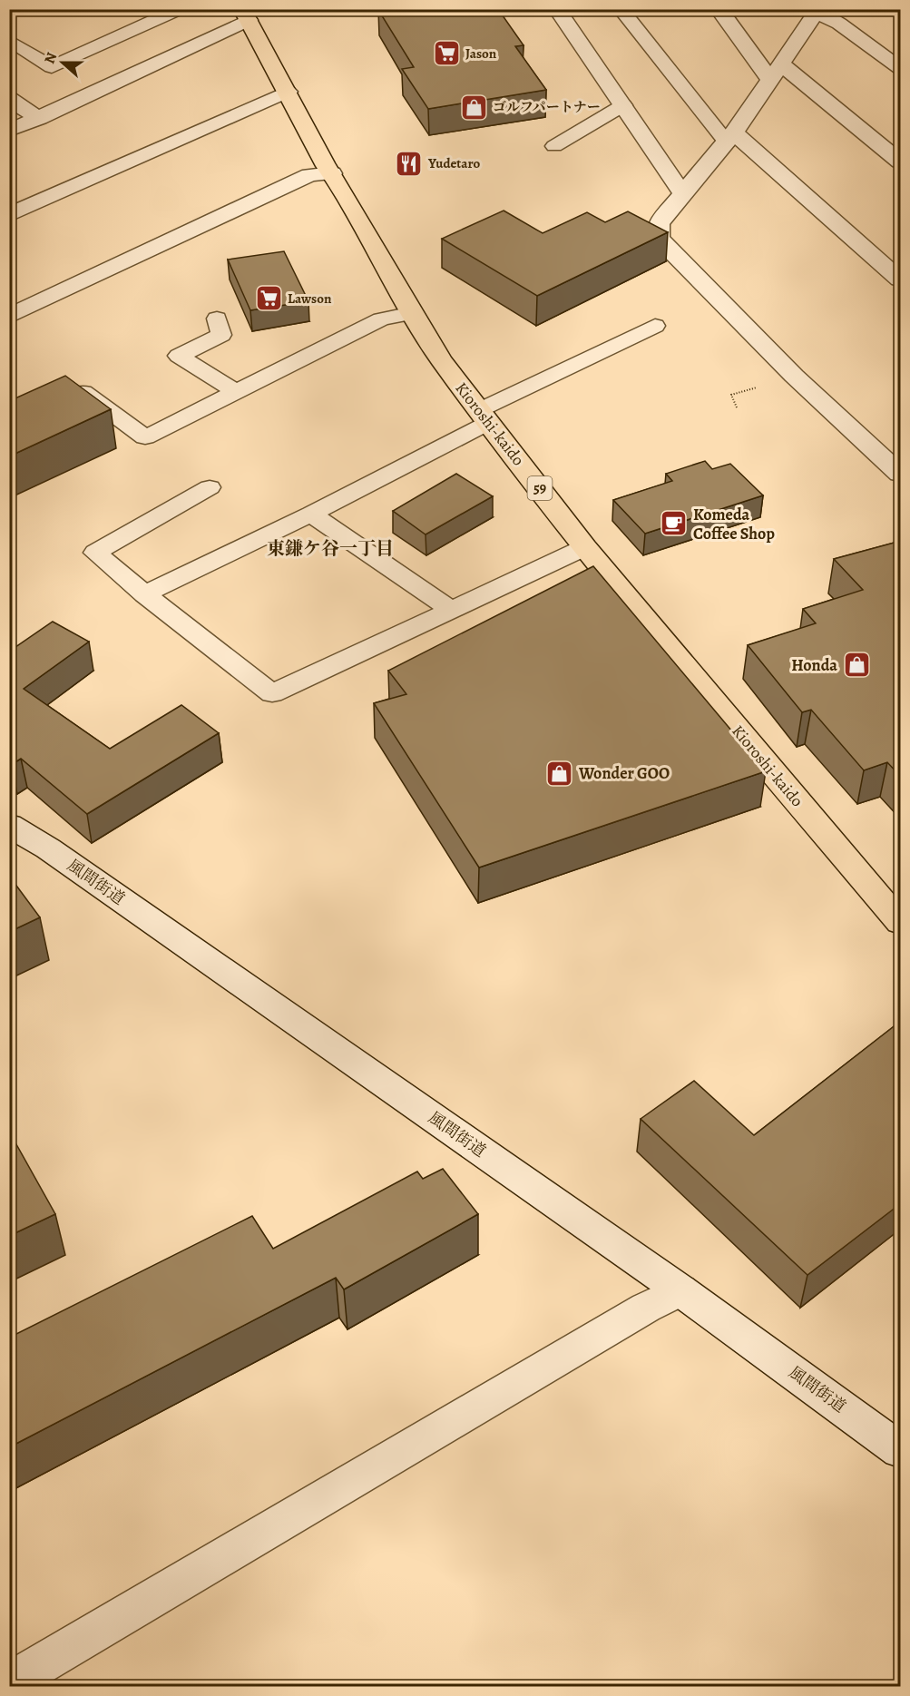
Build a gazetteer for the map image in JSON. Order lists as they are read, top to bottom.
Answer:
{
  "streets": {
    "main road": ["Kioroshi-kaido", "59"],
    "street": ["風間街道"]
  },
  "districts": ["東鎌ケ谷一丁目"],
  "places": {
    "supermarket": ["Jason", "Lawson"],
    "shop": ["ゴルフパートナー", "Honda", "Wonder GOO"],
    "restaurant": ["Yudetaro"],
    "cafe": ["Komeda Coffee Shop"]
  },
  "north": "left"
}
